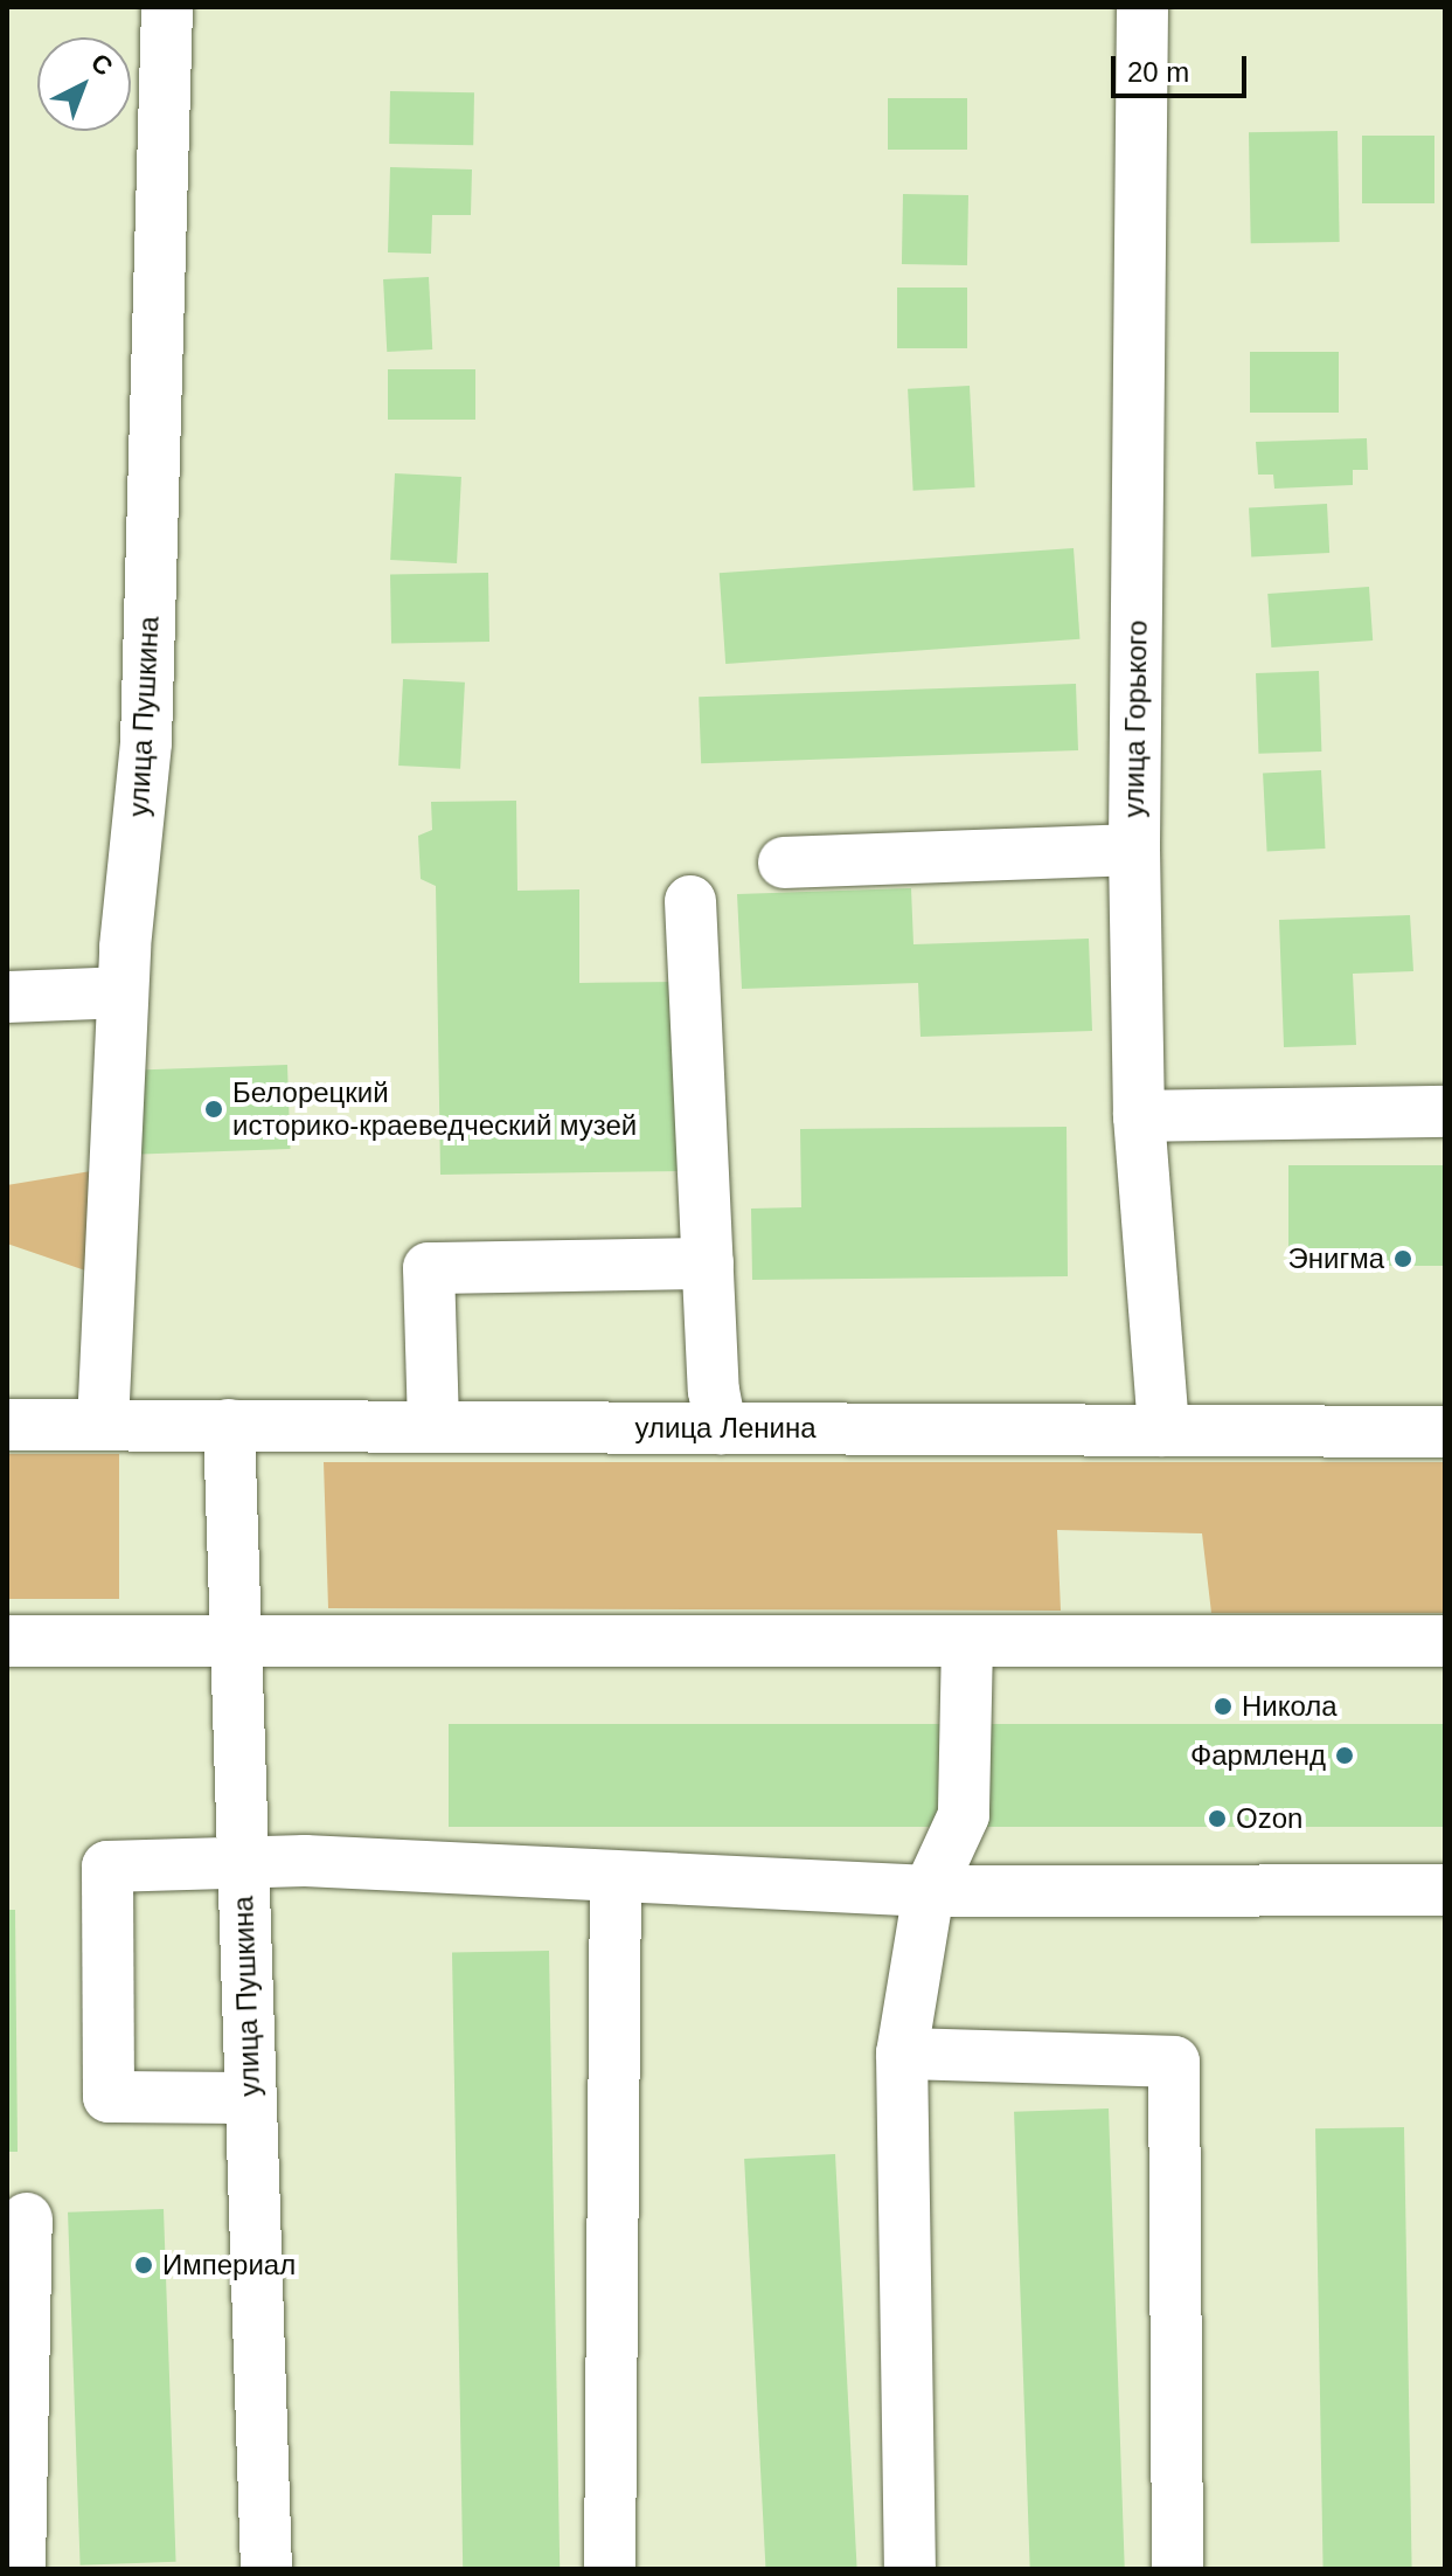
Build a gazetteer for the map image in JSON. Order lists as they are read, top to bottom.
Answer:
{
  "streets": {
    "main road": ["улица Пушкина", "улица Горького", "улица Ленина"]
  },
  "crossings": [
    ["улица Пушкина", "улица Ленина"],
    ["улица Горького", "улица Ленина"]
  ],
  "places": [
    "Белорецкий историко-краеведческий музей",
    "Энигма",
    "Никола",
    "Фармленд",
    "Ozon",
    "Империал"
  ],
  "scale_bar": "20 m",
  "north": "top right"
}
